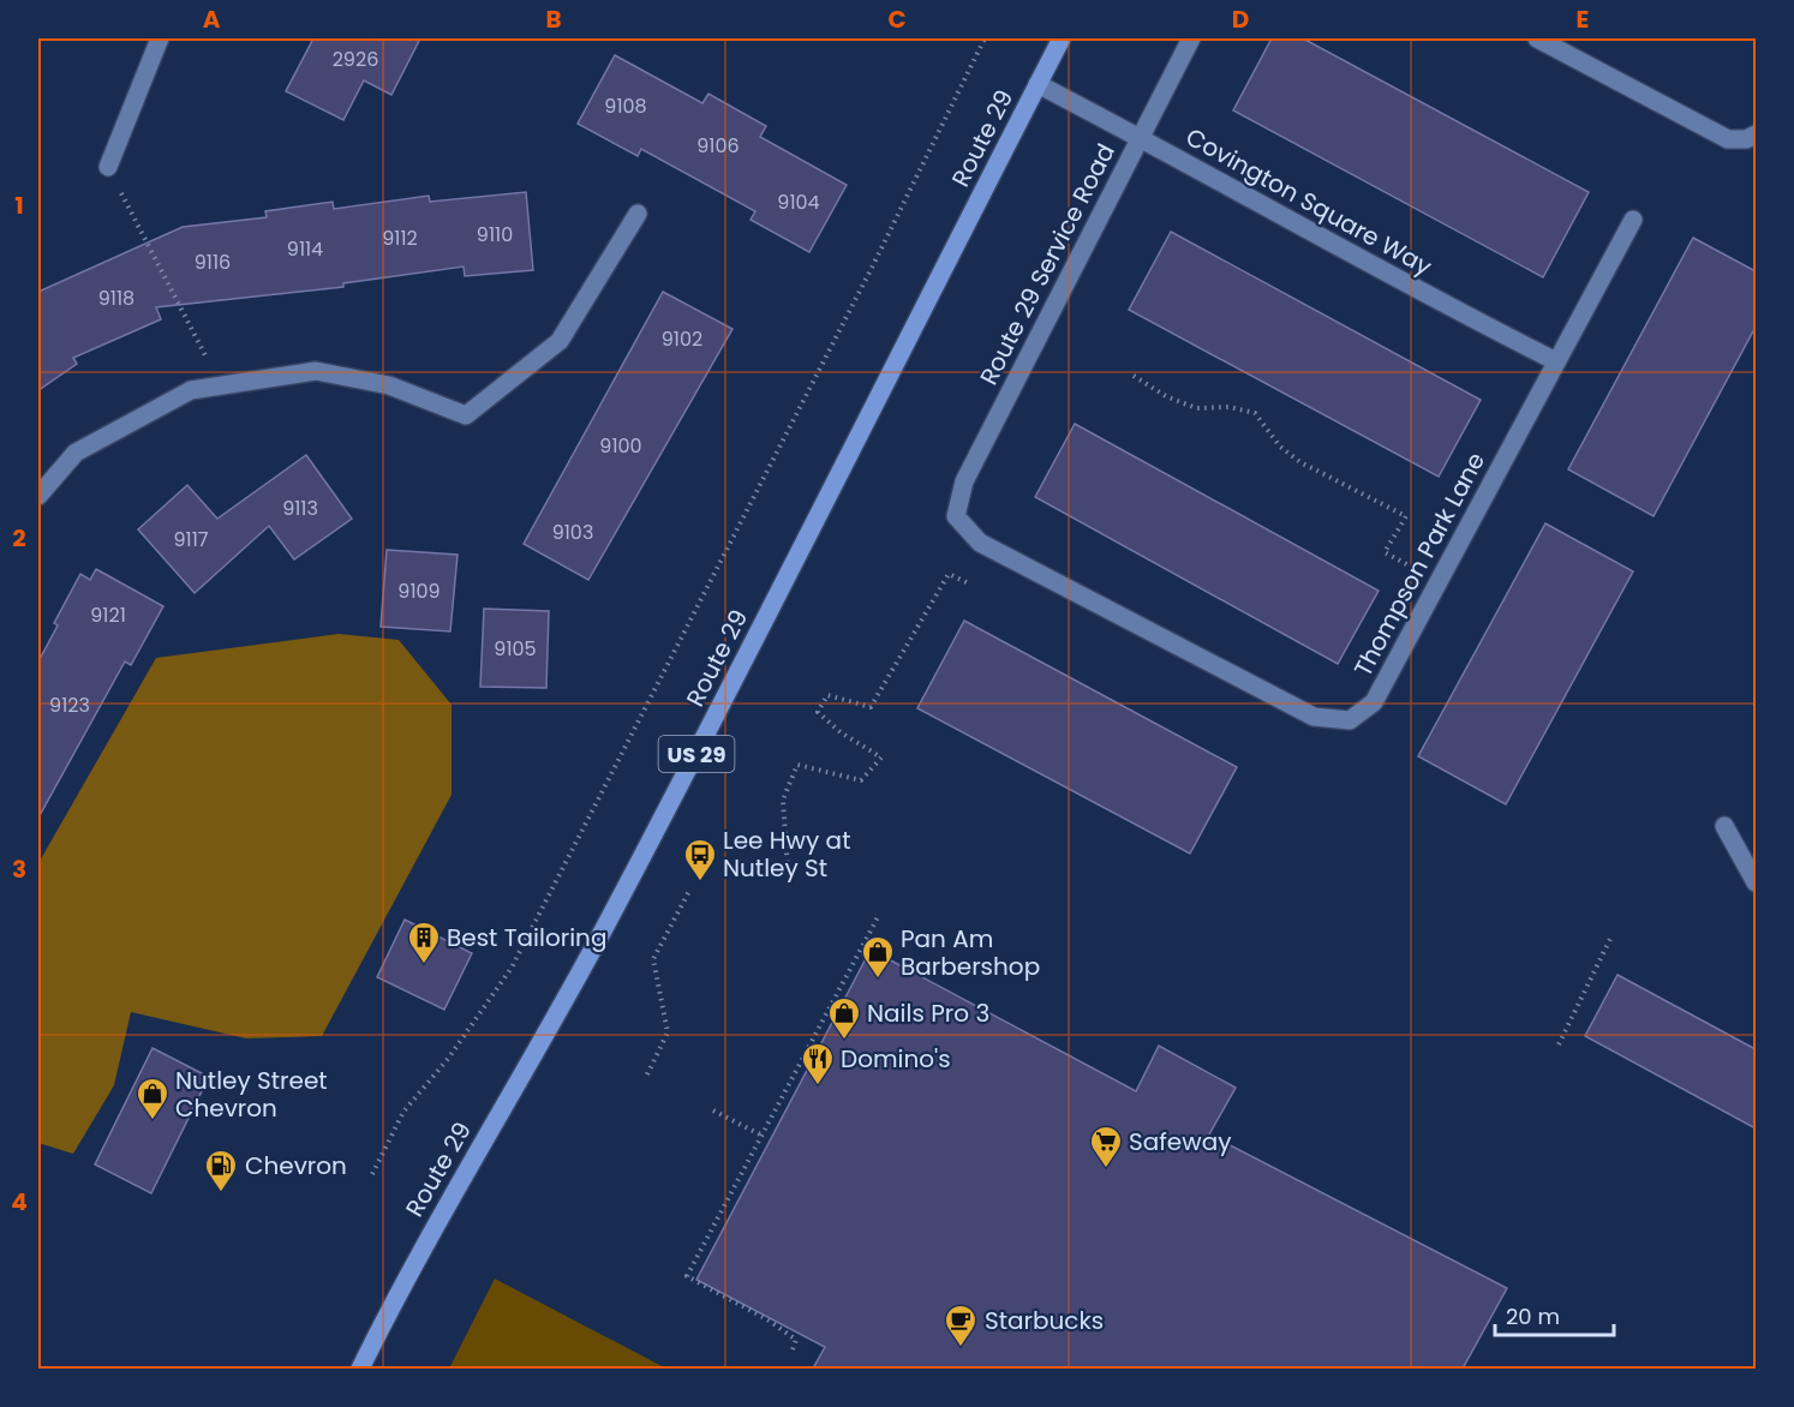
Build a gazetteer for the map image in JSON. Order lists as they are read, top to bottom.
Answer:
{
  "streets": {
    "main road": ["Route 29", "US 29"],
    "street": ["Covington Square Way", "Route 29 Service Road", "Thompson Park Lane"]
  },
  "crossings": [
    ["Route 29", "Covington Square Way"],
    ["Covington Square Way", "Route 29 Service Road"],
    ["Covington Square Way", "Thompson Park Lane"],
    ["Route 29 Service Road", "Thompson Park Lane"]
  ],
  "places": {
    "bus stop": ["Lee Hwy at Nutley St"],
    "building": ["Best Tailoring"],
    "shop": ["Pan Am Barbershop", "Nails Pro 3", "Nutley Street Chevron"],
    "restaurant": ["Domino's"],
    "supermarket": ["Safeway"],
    "fuel station": ["Chevron"],
    "cafe": ["Starbucks"]
  },
  "house_numbers": [
    "2926",
    "9108",
    "9106",
    "9104",
    "9110",
    "9112",
    "9114",
    "9116",
    "9118",
    "9102",
    "9100",
    "9113",
    "9103",
    "9117",
    "9109",
    "9121",
    "9105",
    "9123"
  ],
  "scale_bar": "20 m",
  "grid": {
    "columns": [
      "A",
      "B",
      "C",
      "D",
      "E"
    ],
    "rows": [
      "1",
      "2",
      "3",
      "4"
    ]
  }
}
